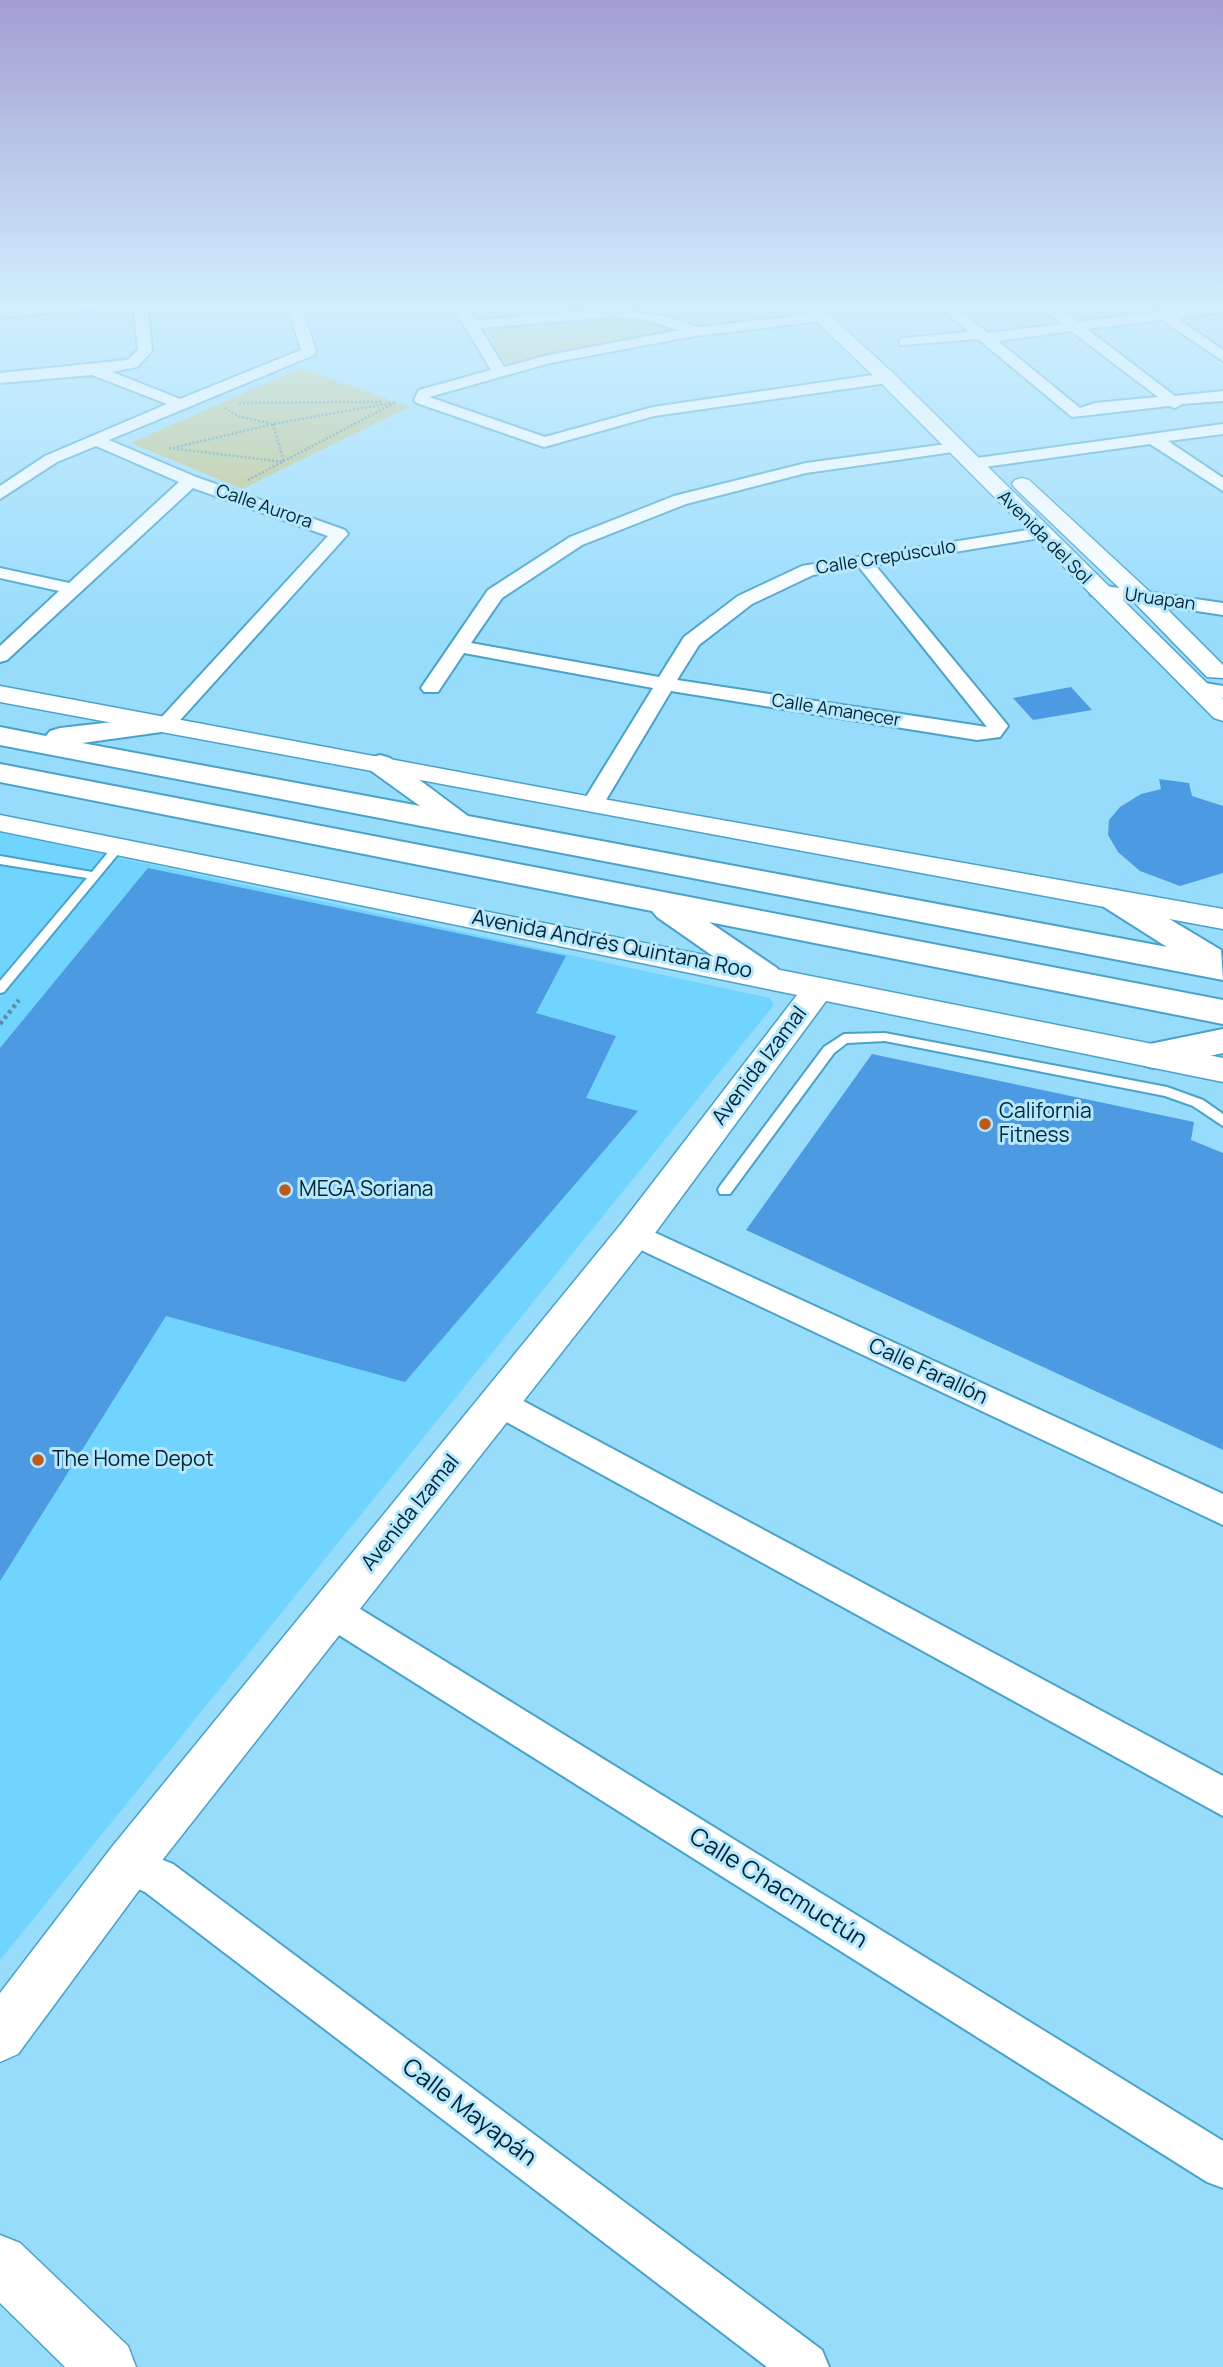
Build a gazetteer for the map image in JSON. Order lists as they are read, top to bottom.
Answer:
{
  "streets": {
    "street": [
      "Calle Aurora",
      "Avenida del Sol",
      "Calle Crepúsculo",
      "Uruapan",
      "Calle Amanecer",
      "Avenida Andrés Quintana Roo",
      "Avenida Izamal",
      "Calle Farallón",
      "Calle Chacmuctún",
      "Calle Mayapán"
    ]
  },
  "crossings": [
    ["Avenida del Sol", "Calle Crepúsculo"],
    ["Avenida del Sol", "Uruapan"],
    ["Calle Crepúsculo", "Calle Amanecer"],
    ["Avenida Andrés Quintana Roo", "Avenida Izamal"],
    ["Avenida Izamal", "Calle Farallón"],
    ["Avenida Izamal", "Calle Chacmuctún"],
    ["Avenida Izamal", "Calle Mayapán"]
  ],
  "places": ["California Fitness", "MEGA Soriana", "The Home Depot"]
}
